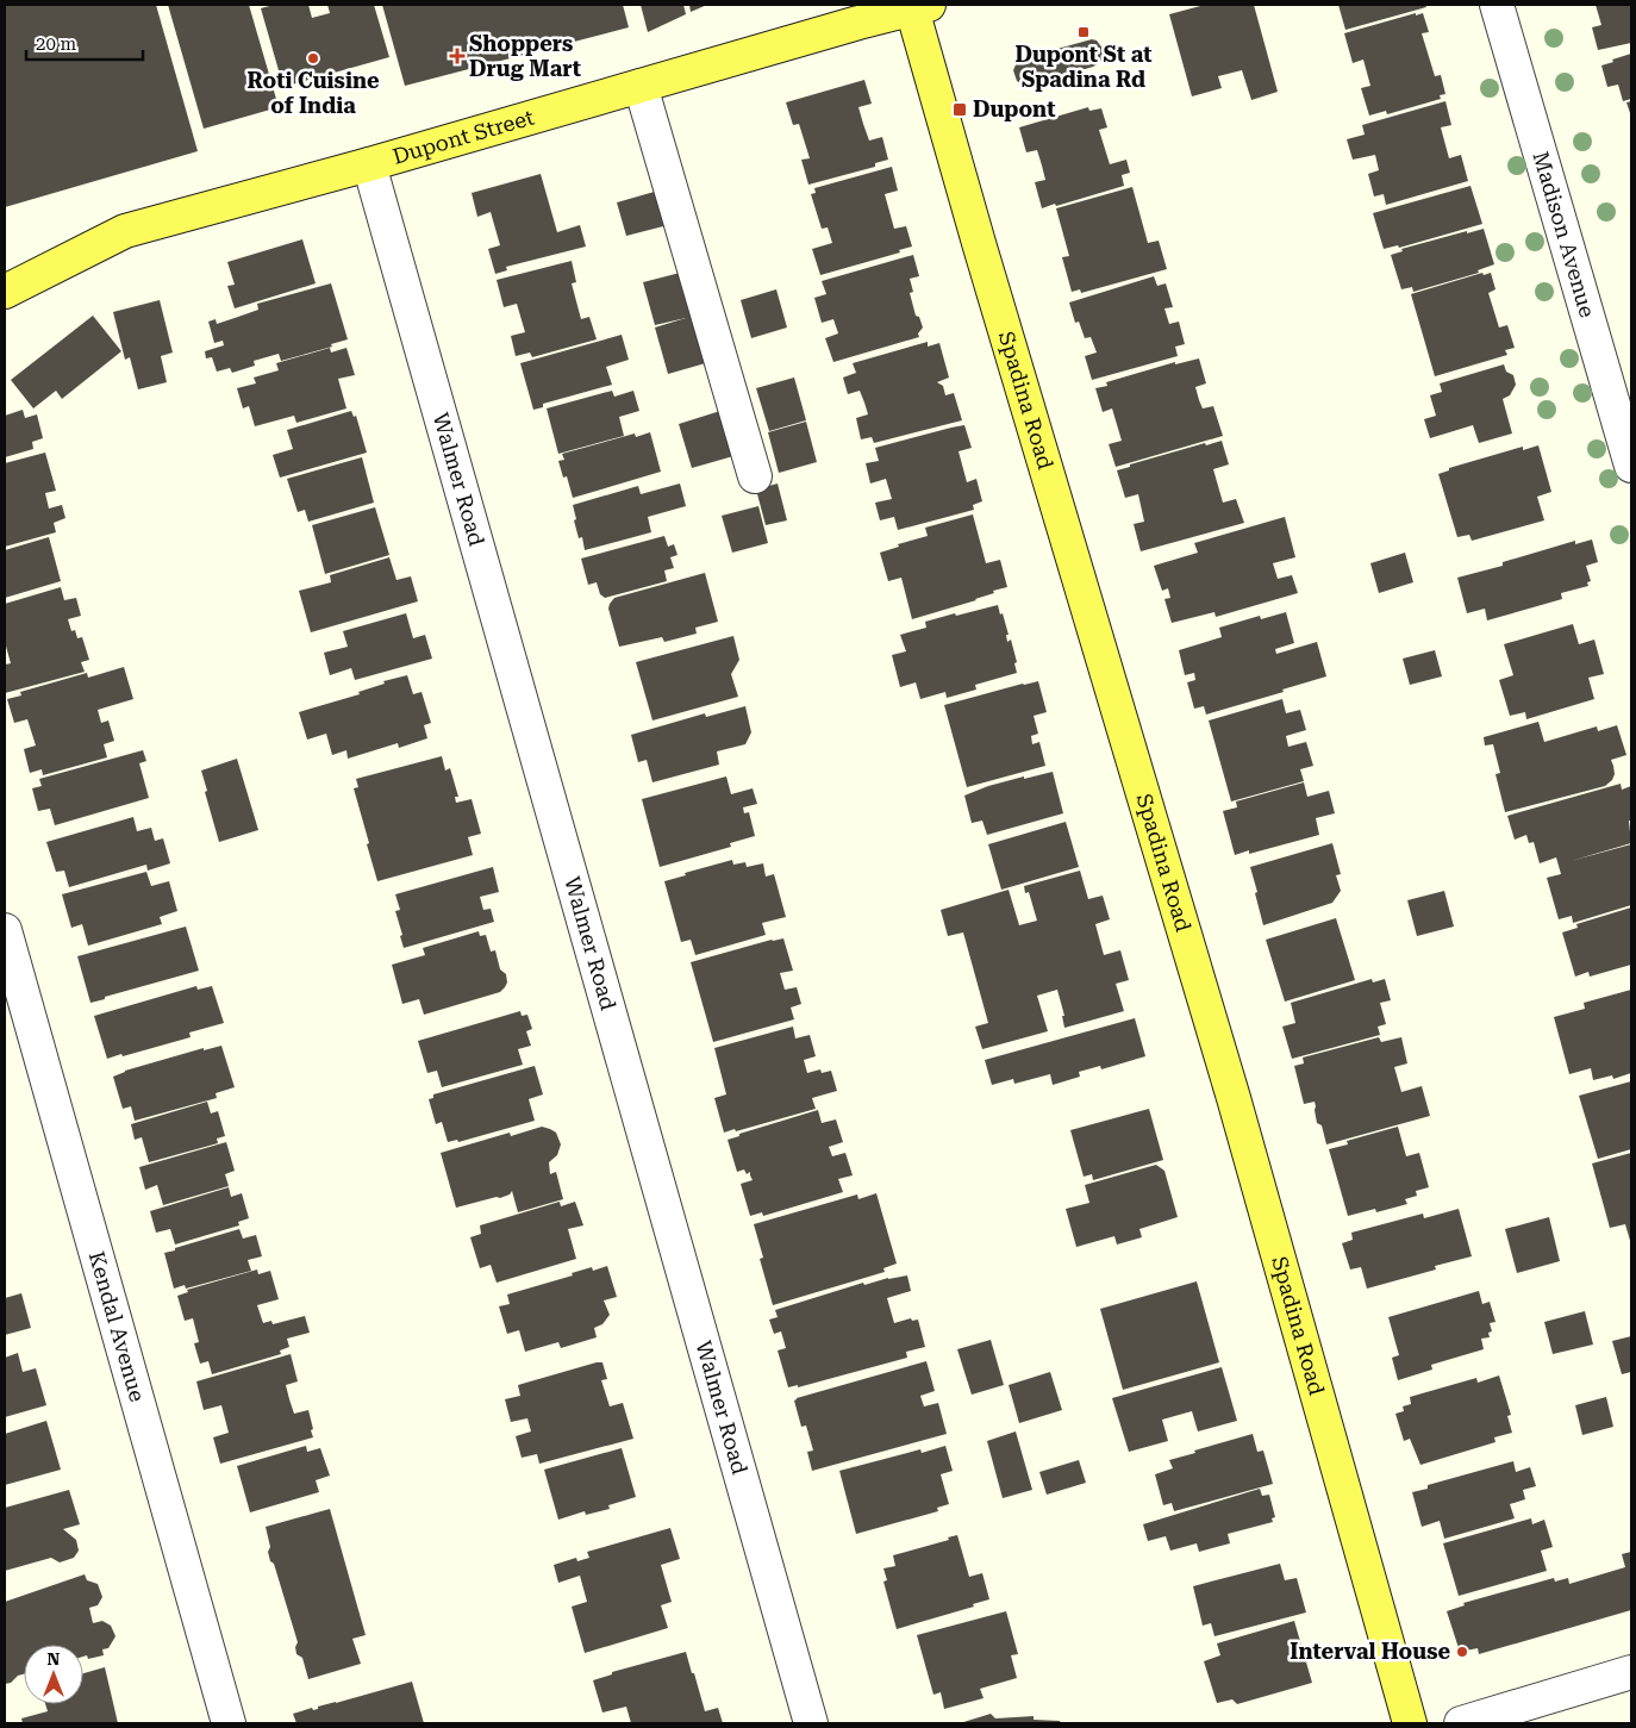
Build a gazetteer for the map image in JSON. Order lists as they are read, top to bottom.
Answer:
{
  "streets": {
    "main road": ["Dupont Street", "Spadina Road"],
    "street": ["Madison Avenue", "Walmer Road", "Kendal Avenue"]
  },
  "crossings": [
    ["Dupont Street", "Spadina Road"],
    ["Dupont Street", "Walmer Road"]
  ],
  "places": {
    "transit": ["Dupont St at Spadina Rd", "Dupont"],
    "health": ["Shoppers Drug Mart"],
    "other": ["Roti Cuisine of India", "Interval House"]
  },
  "scale_bar": "20 m",
  "north": "top"
}
